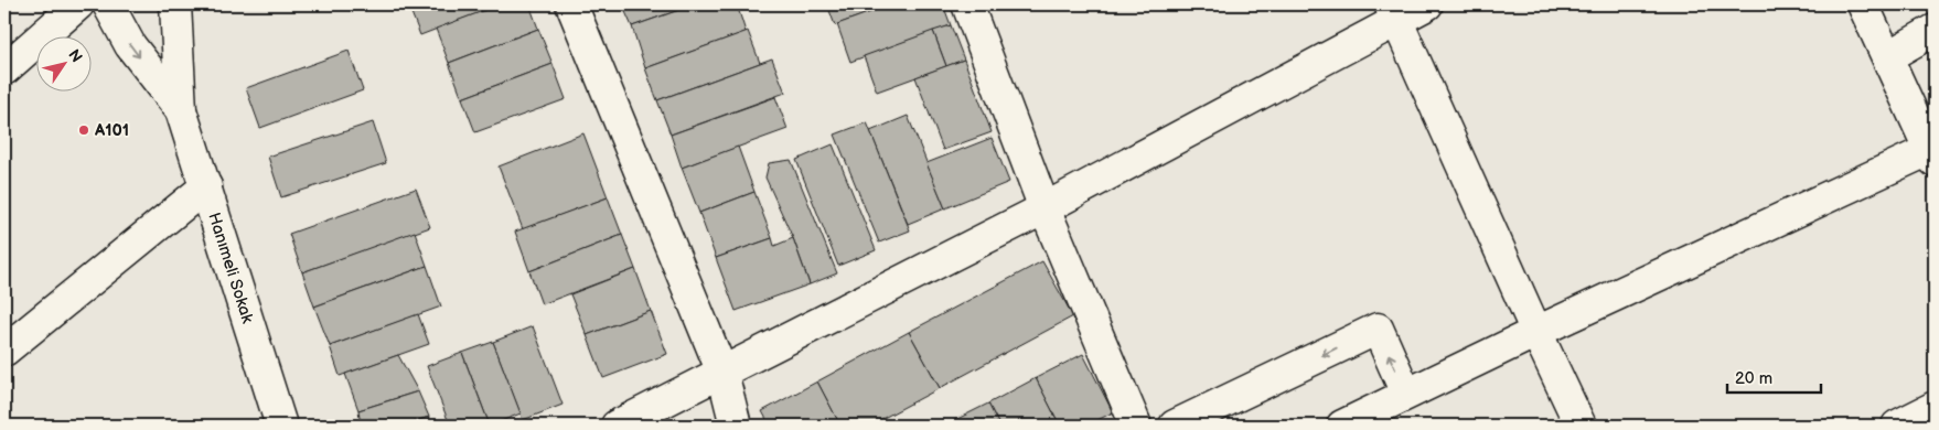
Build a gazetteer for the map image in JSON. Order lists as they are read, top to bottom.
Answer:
{
  "streets": {
    "street": ["Hanımeli Sokak"]
  },
  "places": ["A101"],
  "scale_bar": "20 m",
  "north": "top right"
}
